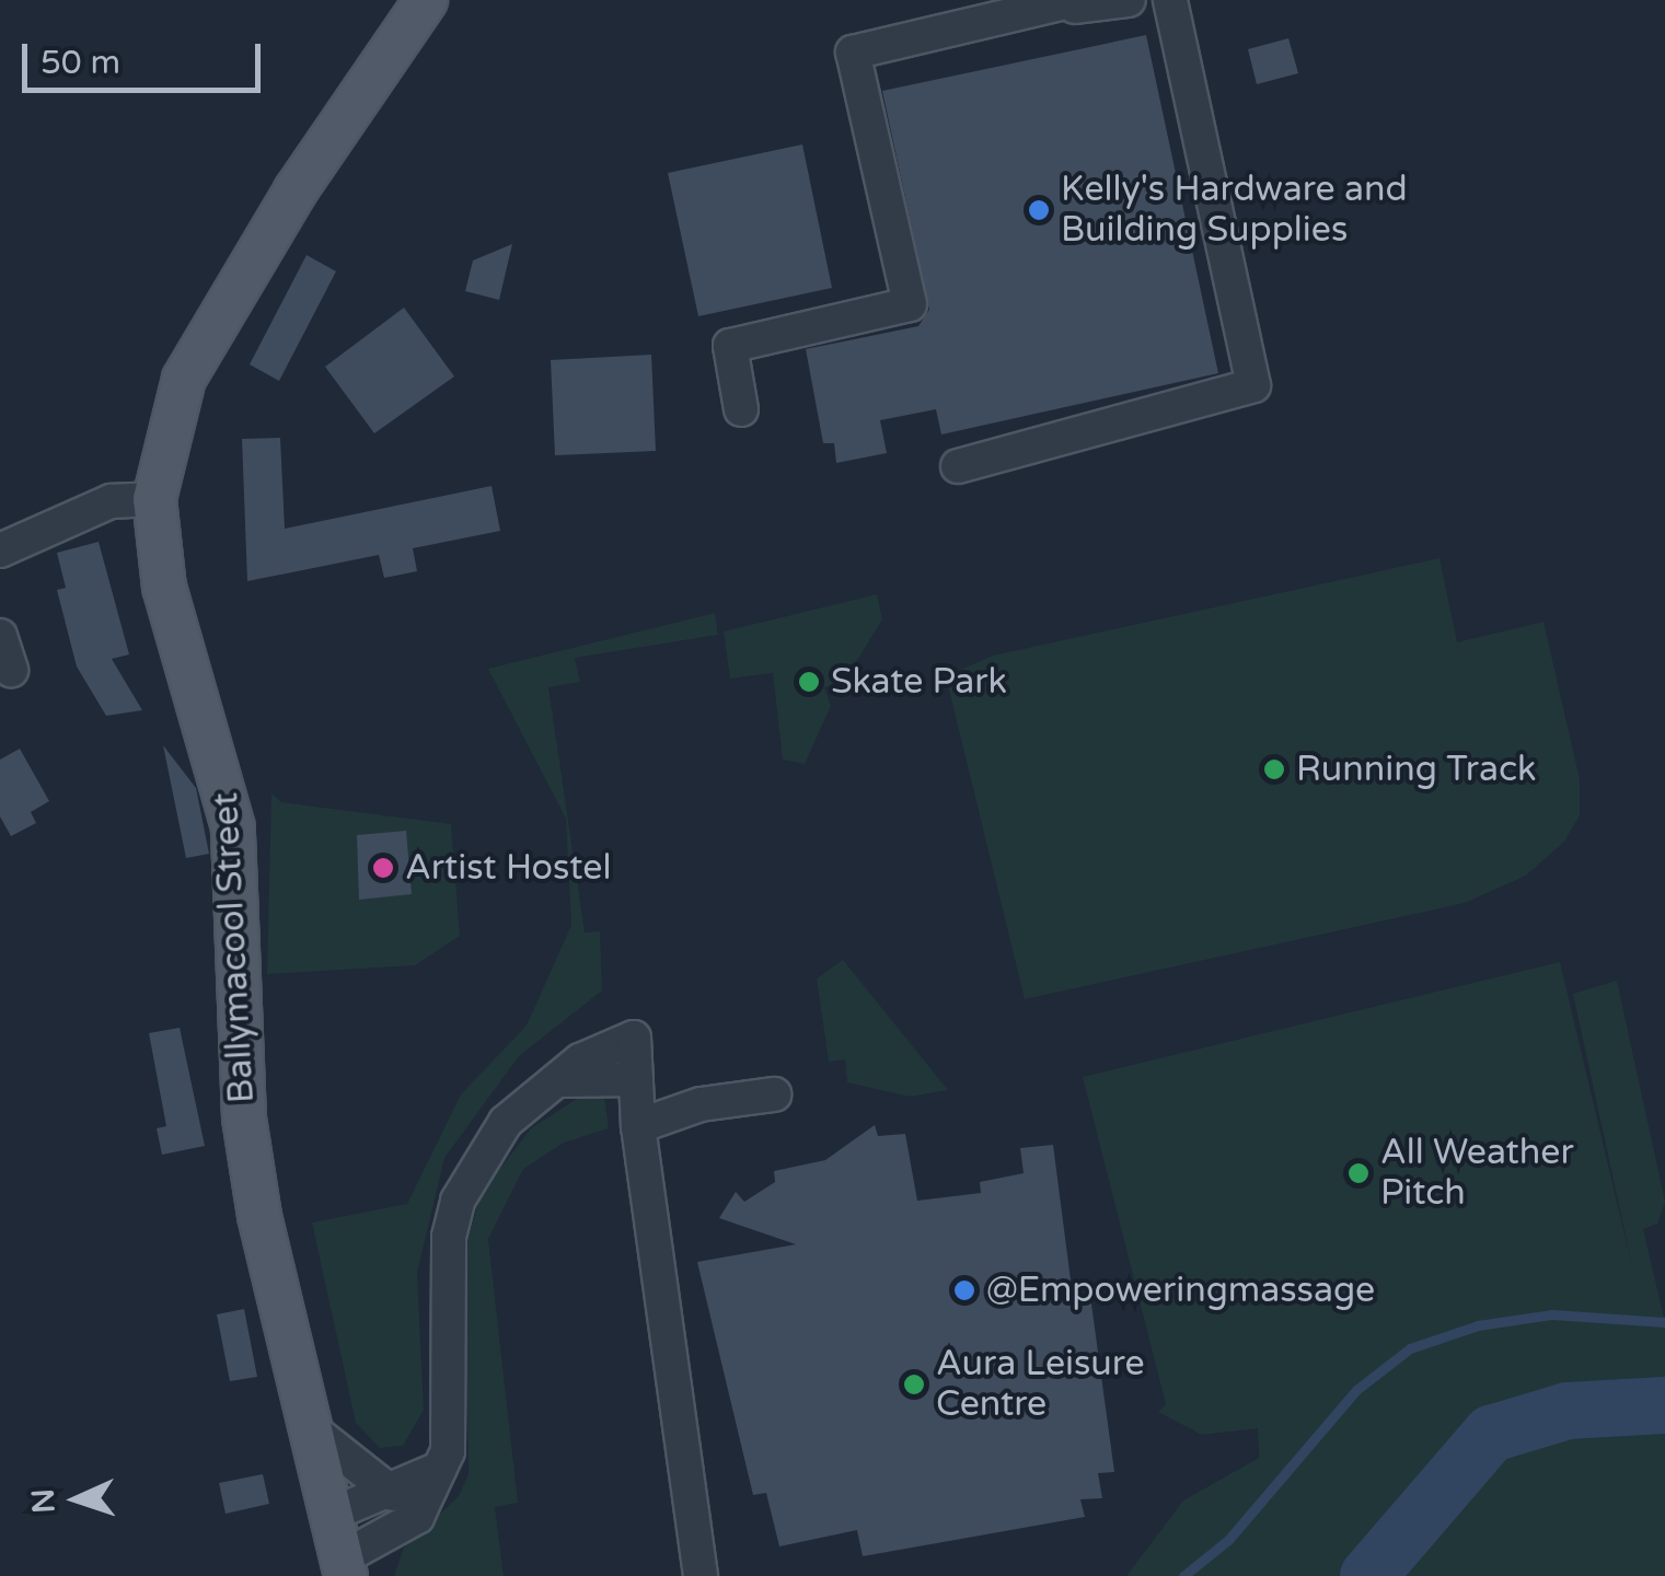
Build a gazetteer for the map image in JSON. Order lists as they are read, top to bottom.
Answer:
{
  "streets": {
    "main road": ["Ballymacool Street"]
  },
  "places": [
    "Kelly's Hardware and Building Supplies",
    "Skate Park",
    "Running Track",
    "Artist Hostel",
    "All Weather Pitch",
    "@Empoweringmassage",
    "Aura Leisure Centre"
  ],
  "scale_bar": "50 m",
  "north": "left"
}
